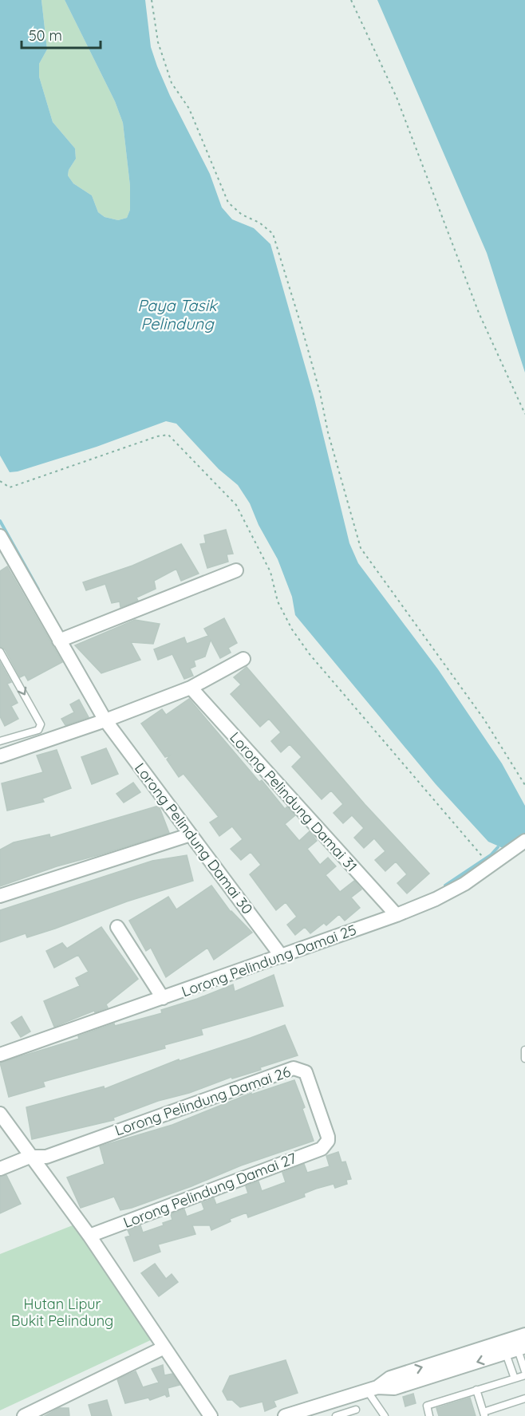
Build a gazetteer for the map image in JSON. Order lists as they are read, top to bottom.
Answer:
{
  "streets": {
    "street": [
      "Lorong Pelindung Damai 31",
      "Lorong Pelindung Damai 30",
      "Lorong Pelindung Damai 25",
      "Lorong Pelindung Damai 26",
      "Lorong Pelindung Damai 27"
    ]
  },
  "crossings": [
    ["Lorong Pelindung Damai 31", "Lorong Pelindung Damai 25"],
    ["Lorong Pelindung Damai 30", "Lorong Pelindung Damai 25"],
    ["Lorong Pelindung Damai 26", "Lorong Pelindung Damai 27"]
  ],
  "water": ["Paya Tasik Pelindung"],
  "parks": ["Hutan Lipur Bukit Pelindung"],
  "scale_bar": "50 m"
}
